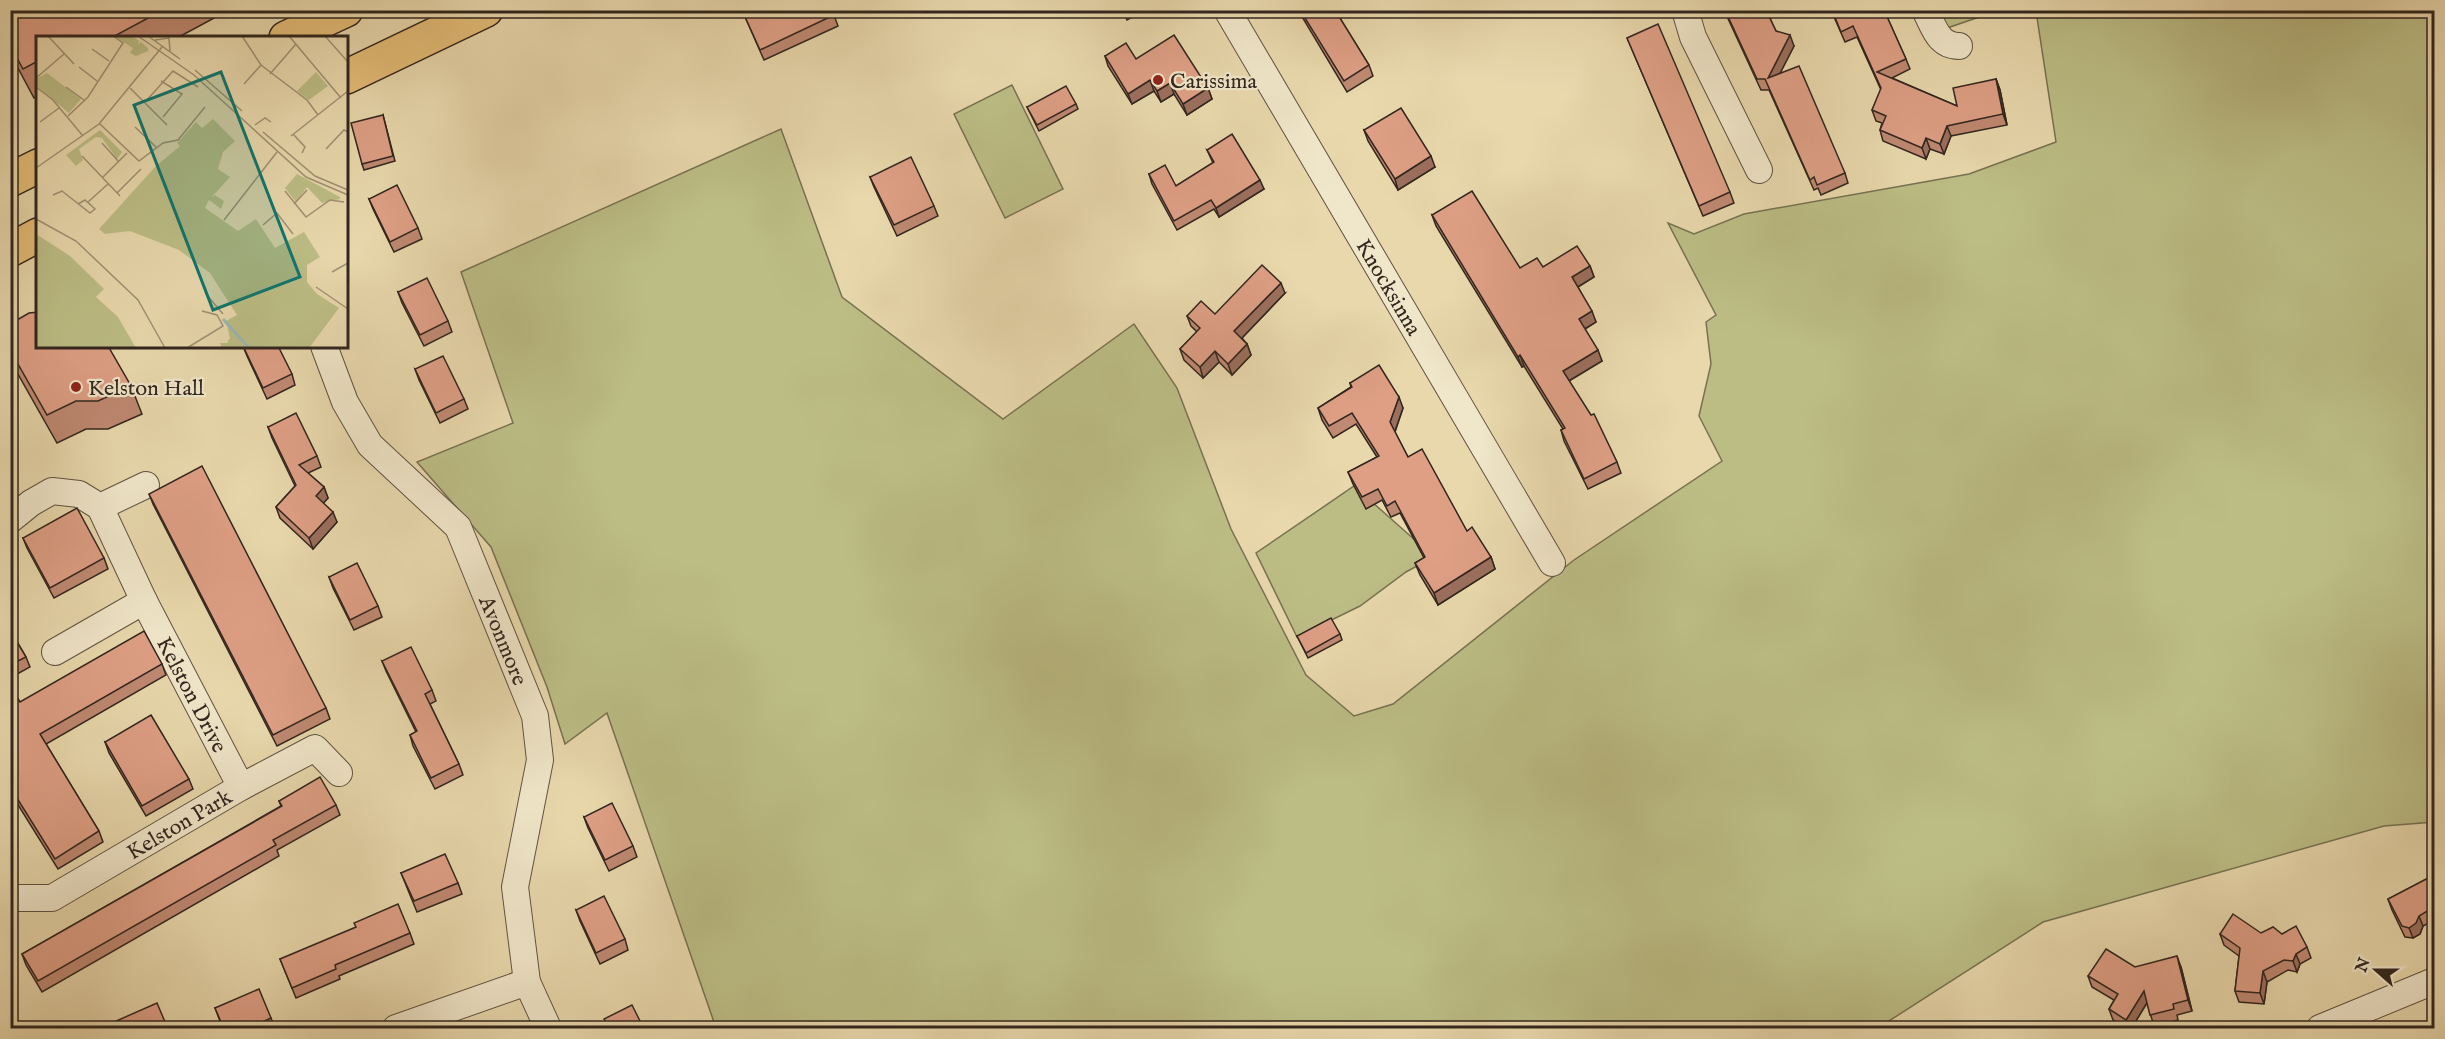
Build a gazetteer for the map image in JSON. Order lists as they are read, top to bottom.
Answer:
{
  "streets": {
    "street": [
      "Knocksinna",
      "Avonmore",
      "Kelston Drive",
      "Kelston Park"
    ]
  },
  "crossings": [
    ["Kelston Drive", "Kelston Park"]
  ],
  "places": ["Carissima", "Kelston Hall"],
  "north": "left"
}
